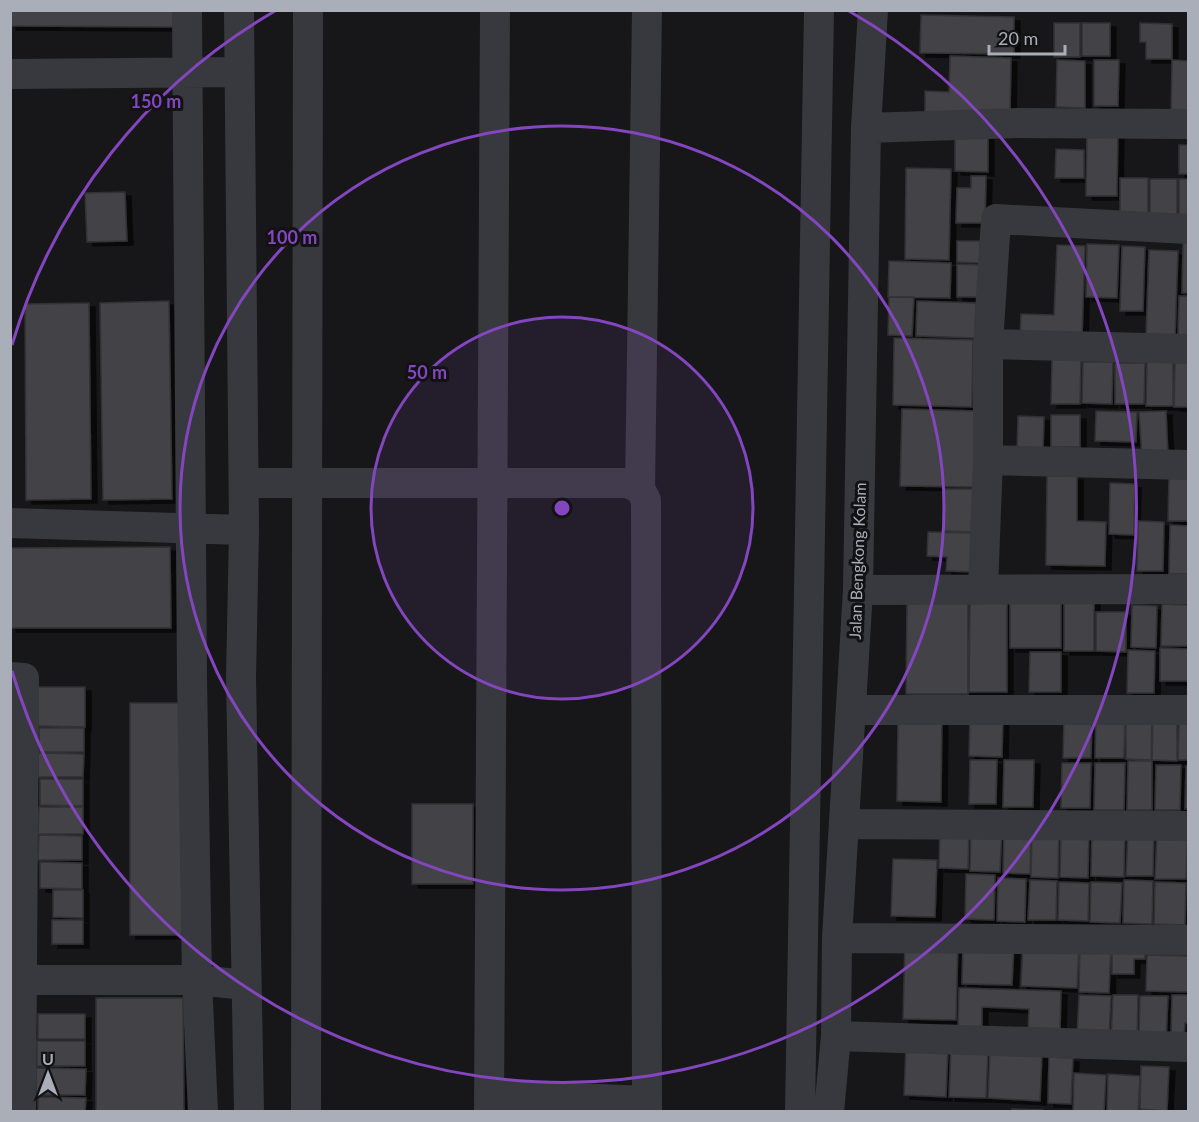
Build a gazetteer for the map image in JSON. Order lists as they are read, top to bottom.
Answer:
{
  "streets": {
    "street": ["Jalan Bengkong Kolam"]
  },
  "scale_bar": "20 m",
  "north": "top",
  "rings": ["150 m", "100 m", "50 m"]
}
